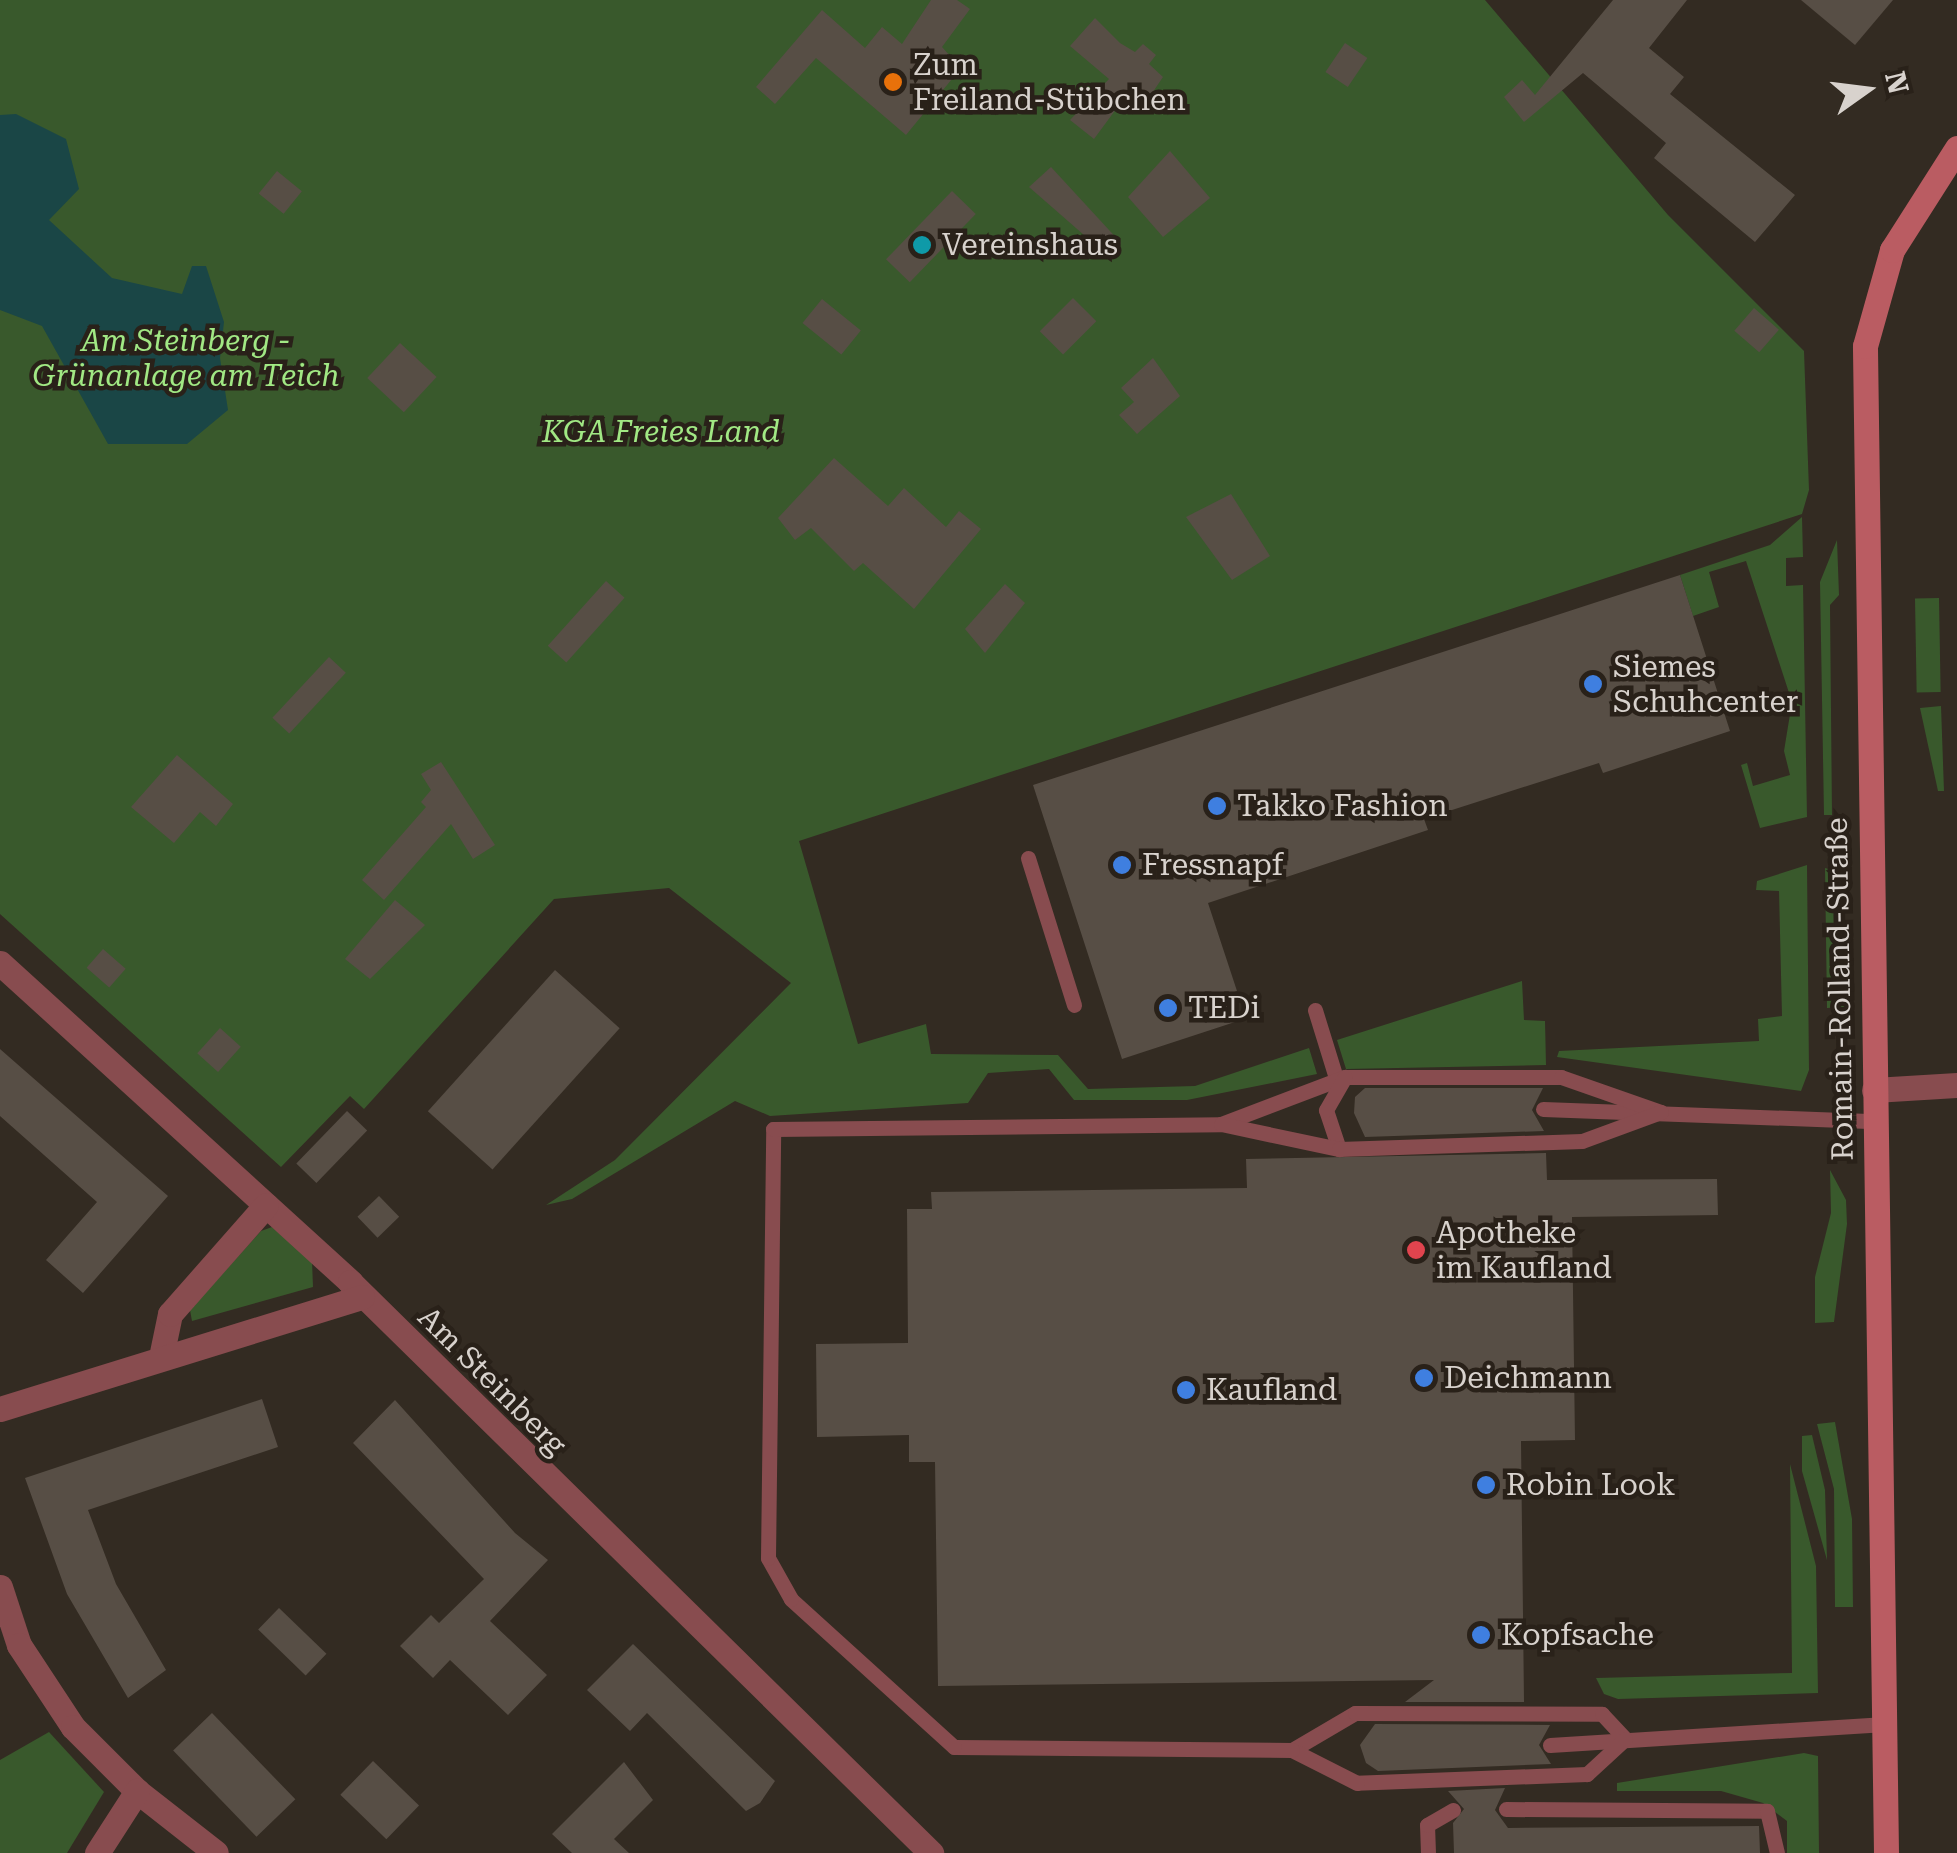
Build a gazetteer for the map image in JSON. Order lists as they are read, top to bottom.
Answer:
{
  "streets": {
    "main road": ["Romain-Rolland-Straße"],
    "street": ["Am Steinberg"]
  },
  "parks": ["Am Steinberg - Grünanlage am Teich", "KGA Freies Land"],
  "places": [
    "Zum Freiland-Stübchen",
    "Vereinshaus",
    "Siemes Schuhcenter",
    "Takko Fashion",
    "Fressnapf",
    "TEDi",
    "Apotheke im Kaufland",
    "Deichmann",
    "Kaufland",
    "Robin Look",
    "Kopfsache"
  ],
  "north": "right"
}
